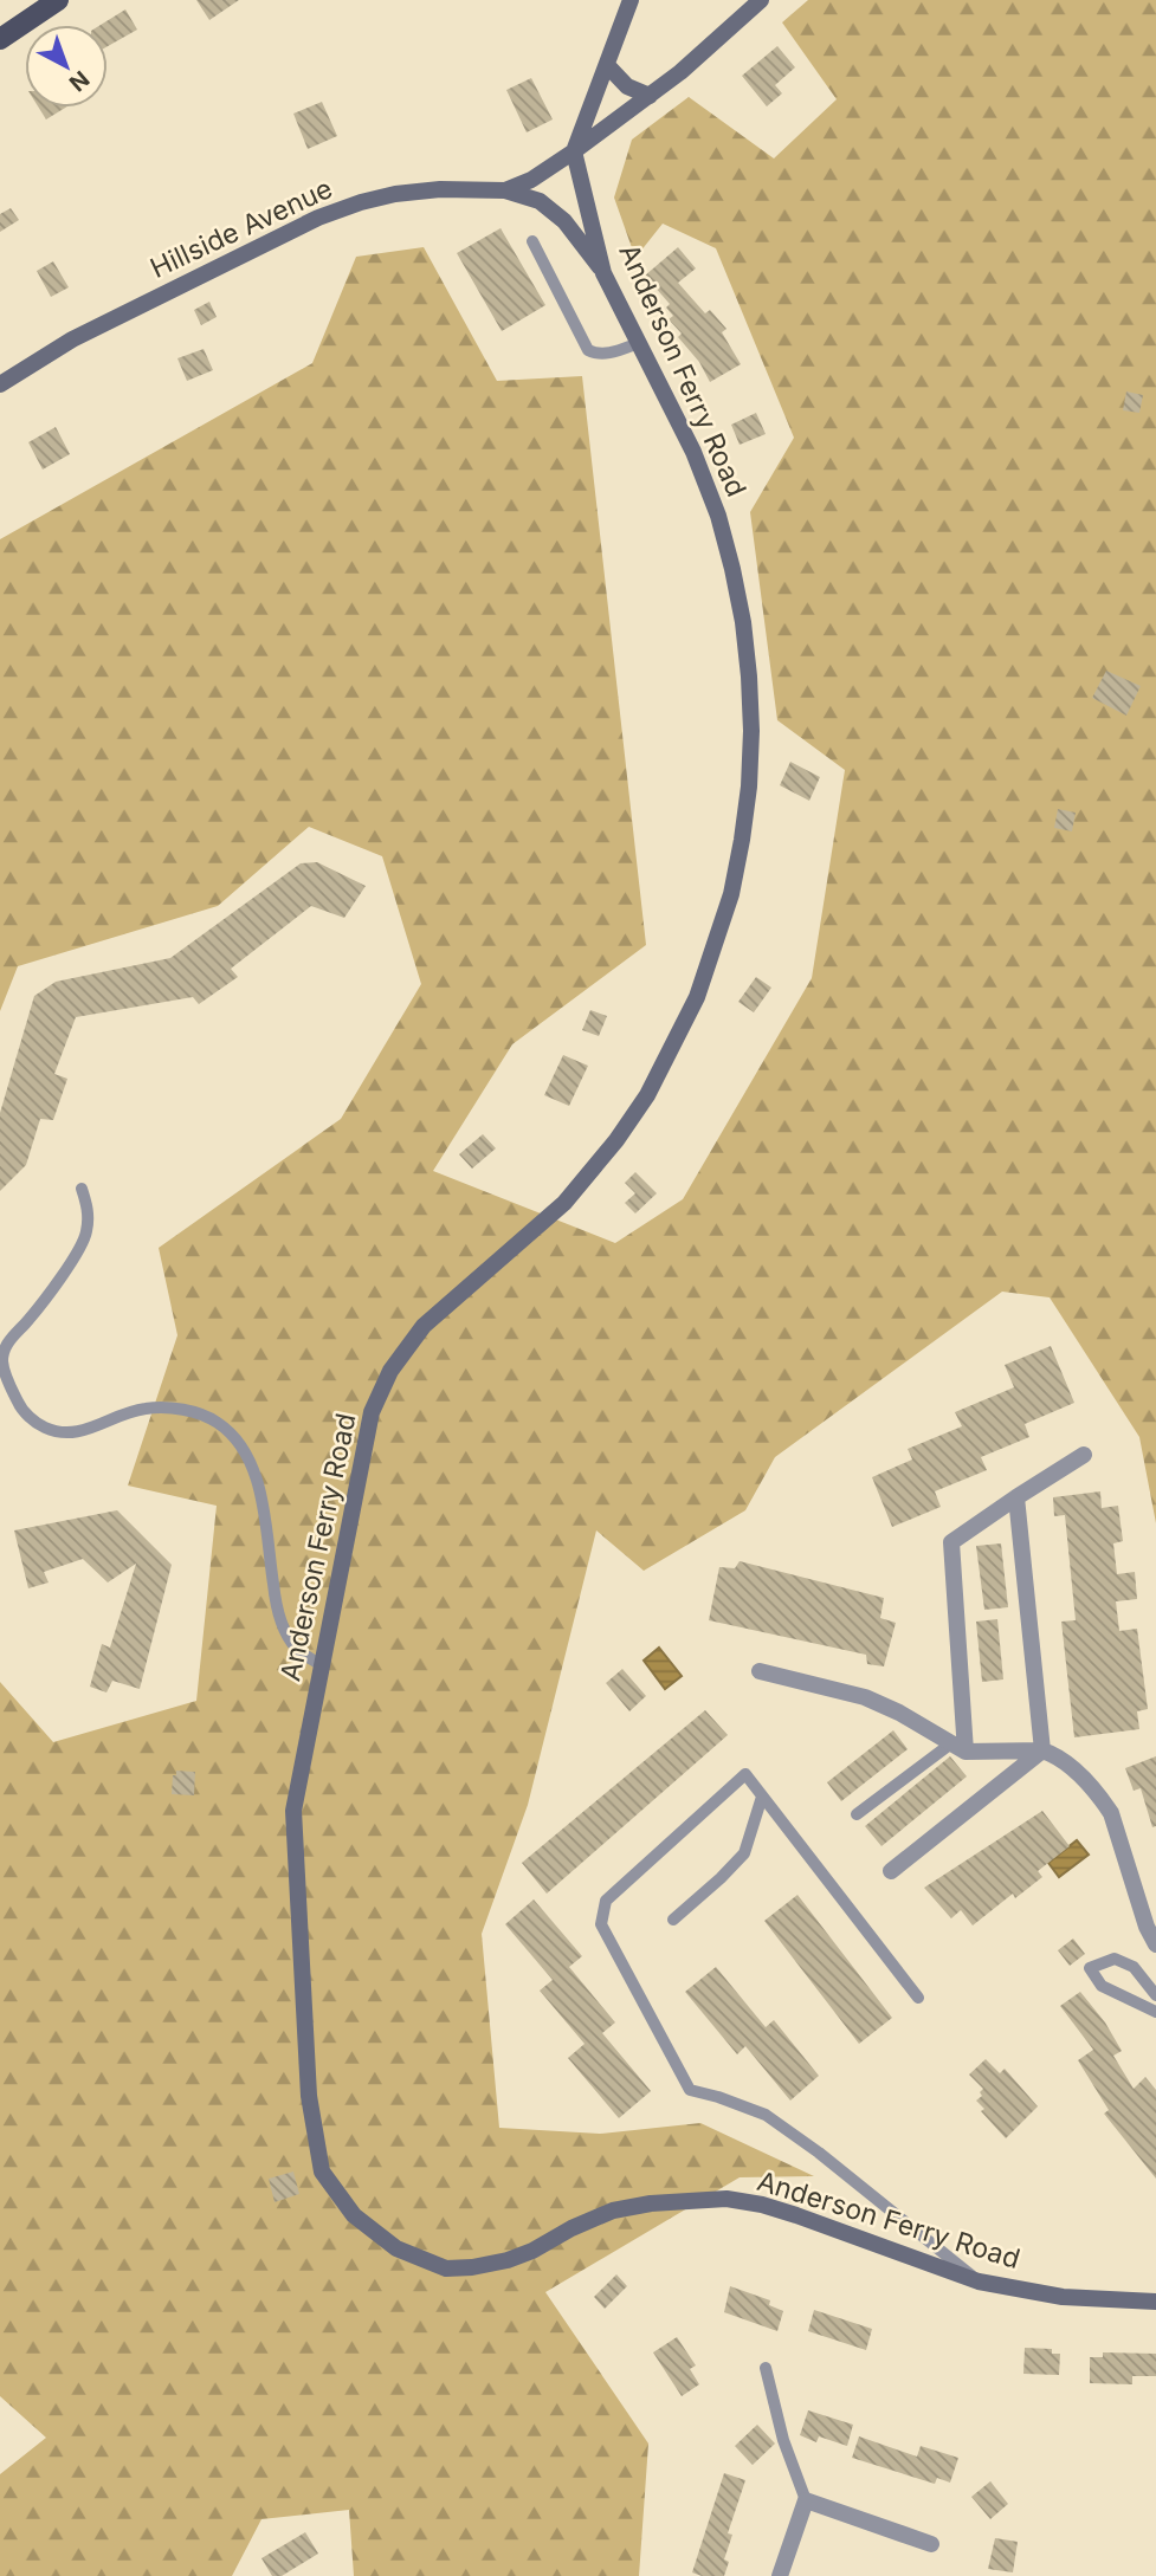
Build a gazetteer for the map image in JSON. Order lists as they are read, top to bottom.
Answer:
{
  "streets": {
    "street": ["Hillside Avenue", "Anderson Ferry Road"]
  },
  "crossings": [
    ["Hillside Avenue", "Anderson Ferry Road"]
  ],
  "north": "bottom right"
}
